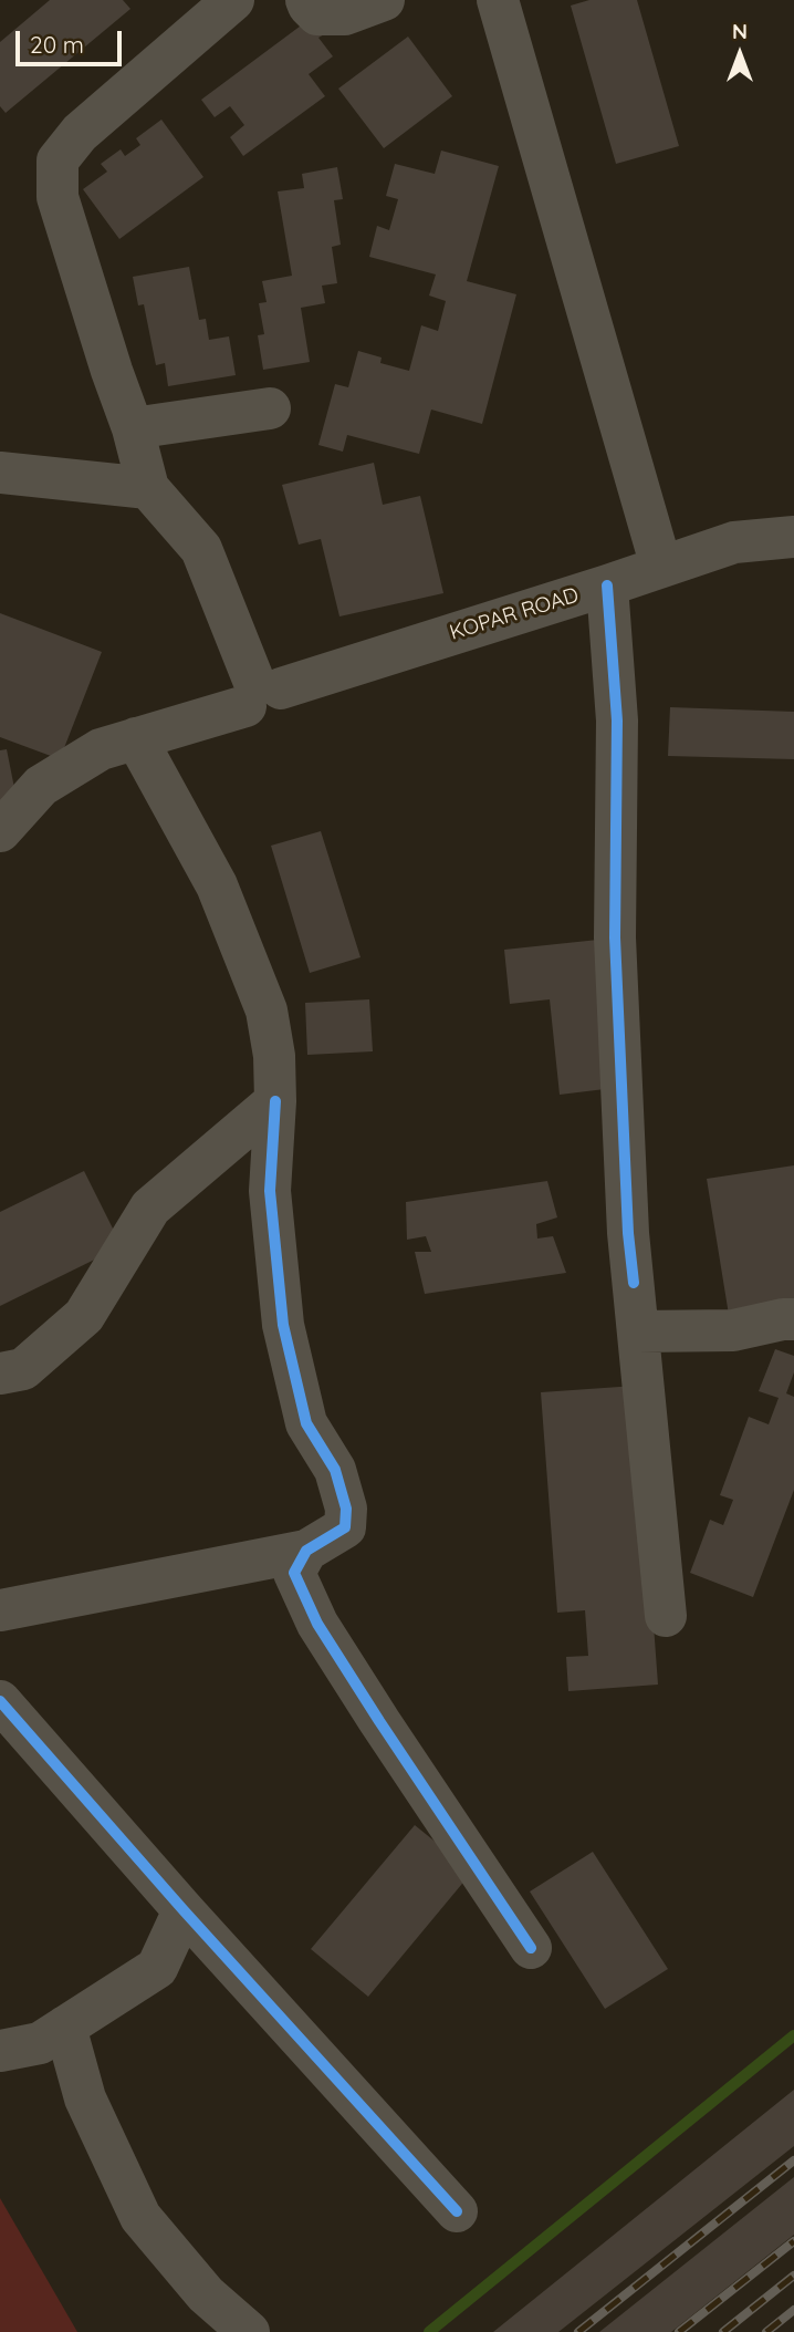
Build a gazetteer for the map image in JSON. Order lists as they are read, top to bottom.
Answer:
{
  "streets": {
    "street": ["KOPAR ROAD"]
  },
  "scale_bar": "20 m",
  "north": "top"
}
